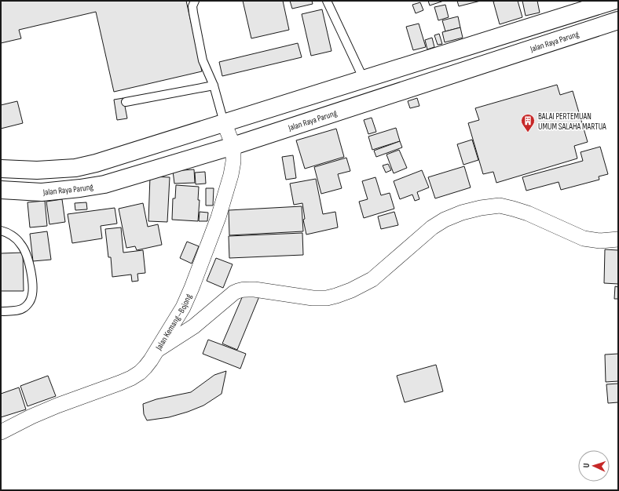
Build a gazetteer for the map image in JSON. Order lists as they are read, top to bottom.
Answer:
{
  "streets": {
    "highway": ["Jalan Raya Parung"],
    "street": ["Jalan Kemang–Bojong"]
  },
  "crossings": [
    ["Jalan Raya Parung", "Jalan Kemang–Bojong"]
  ],
  "places": {
    "building": ["BALAI PERTEMUAN UMUM SALAHA MARTUA"]
  },
  "north": "left"
}
